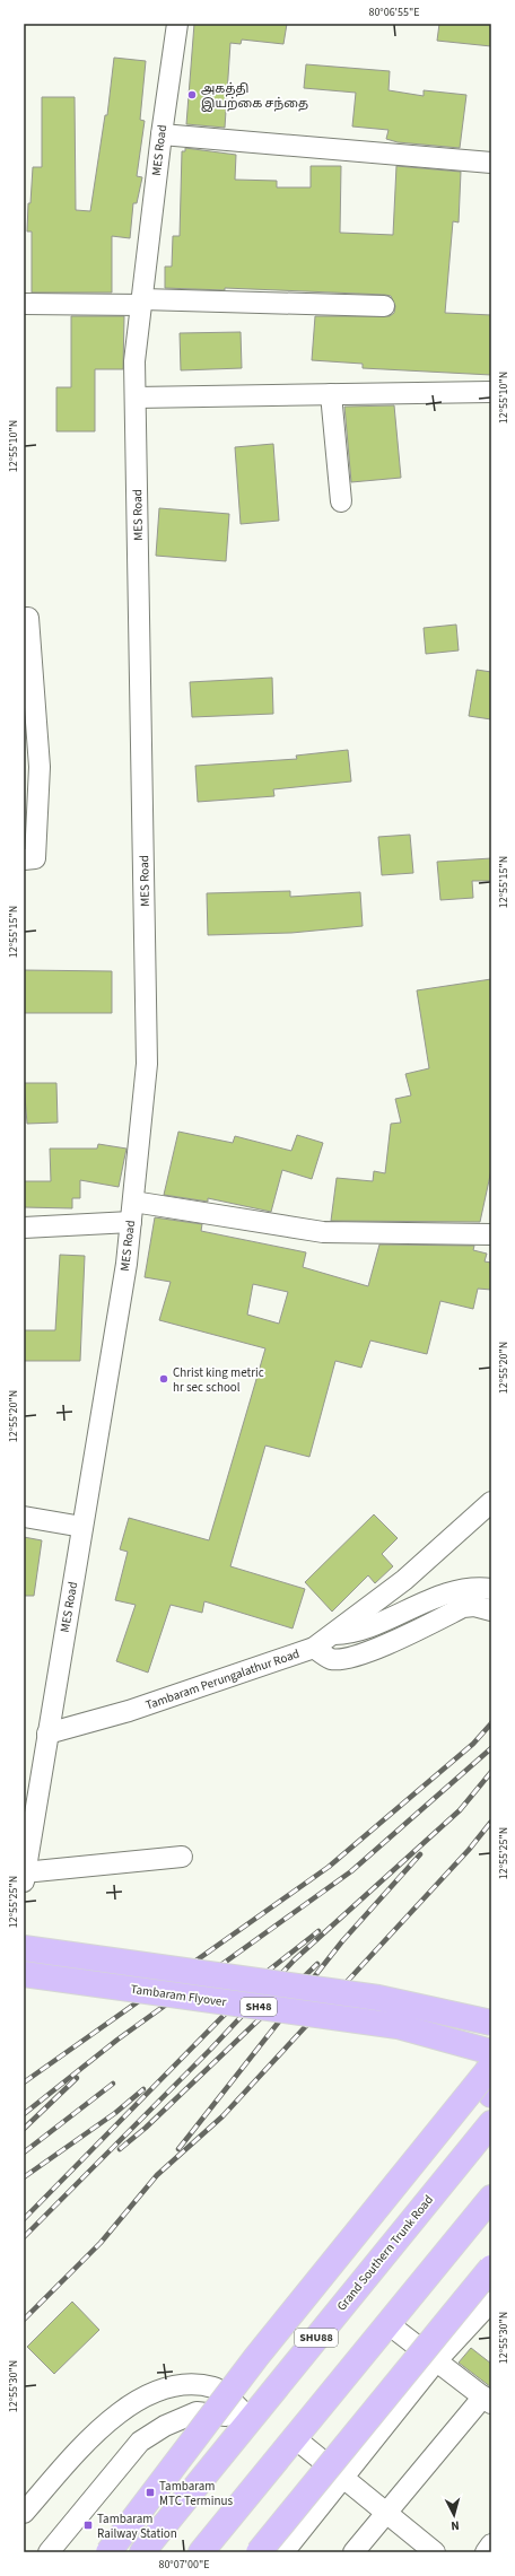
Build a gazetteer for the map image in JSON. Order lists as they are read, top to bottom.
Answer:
{
  "streets": {
    "main road": [
      "Tambaram Flyover",
      "SH48",
      "Grand Southern Trunk Road",
      "SHU88"
    ],
    "street": ["MES Road", "Tambaram Perungalathur Road"]
  },
  "crossings": [
    ["MES Road", "Tambaram Perungalathur Road"]
  ],
  "places": {
    "other": ["அகத்தி இயற்கை சந்தை", "Christ king metric hr sec school"],
    "transit": ["Tambaram MTC Terminus", "Tambaram Railway Station"]
  },
  "north": "bottom",
  "coordinates": [
    "80°06'55\"E",
    "12°55'10\"N",
    "12°55'15\"N",
    "12°55'20\"N",
    "12°55'25\"N",
    "12°55'30\"N",
    "80°07'00\"E"
  ]
}
